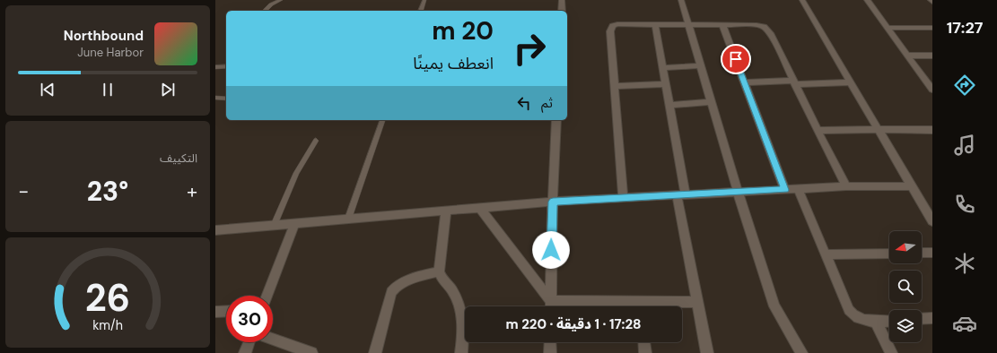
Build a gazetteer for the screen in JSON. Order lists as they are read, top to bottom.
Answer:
{
  "north": "left",
  "page": {
    "tabs": "17:27",
    "turn": ["20 m", "انعطف يمينًا"],
    "song": ["Northbound", "June Harbor"],
    "then": "ثم",
    "tile": "التكييف",
    "heat": ["−", "23°", "+"],
    "limit": "30",
    "trip": "17:28 · 1 دقيقة · 220 m",
    "gauge": ["26", "km/h"]
  }
}
